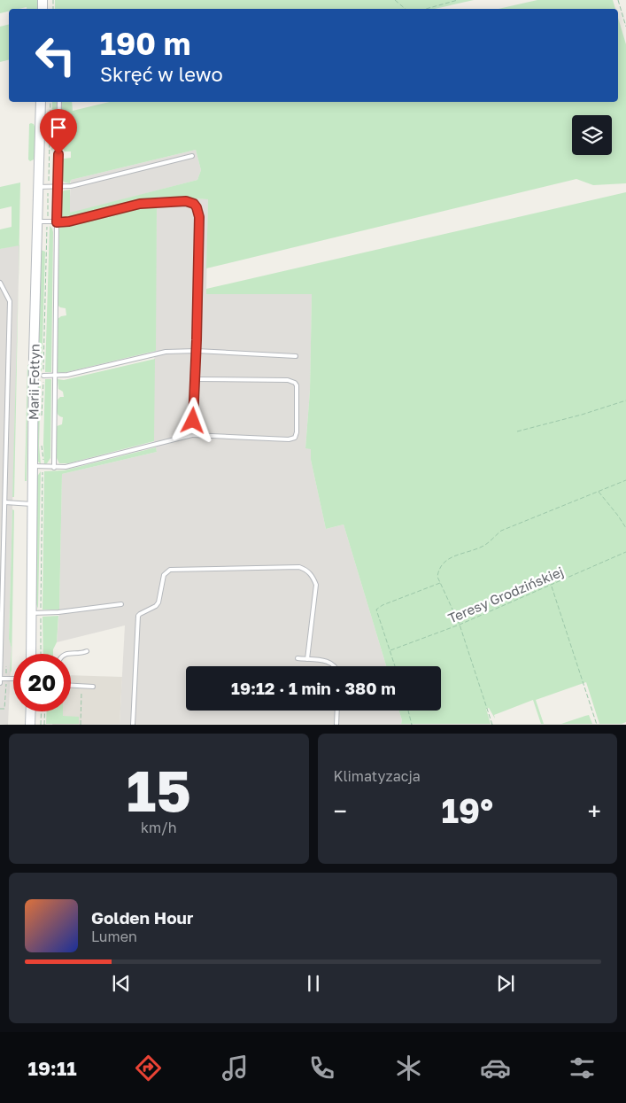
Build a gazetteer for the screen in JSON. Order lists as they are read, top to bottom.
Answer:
{
  "streets": {
    "street": ["Marii Fołtyn"],
    "path": ["Teresy Grodzińskiej"]
  },
  "page": {
    "turn": ["190 m", "Skręć w lewo"],
    "limit": "20",
    "trip": "19:12 · 1 min · 380 m",
    "tile": [
      ["15", "km/h"],
      "Klimatyzacja"
    ],
    "heat": ["−", "19°", "+"],
    "song": ["Golden Hour", "Lumen"],
    "tabs": "19:11"
  }
}
